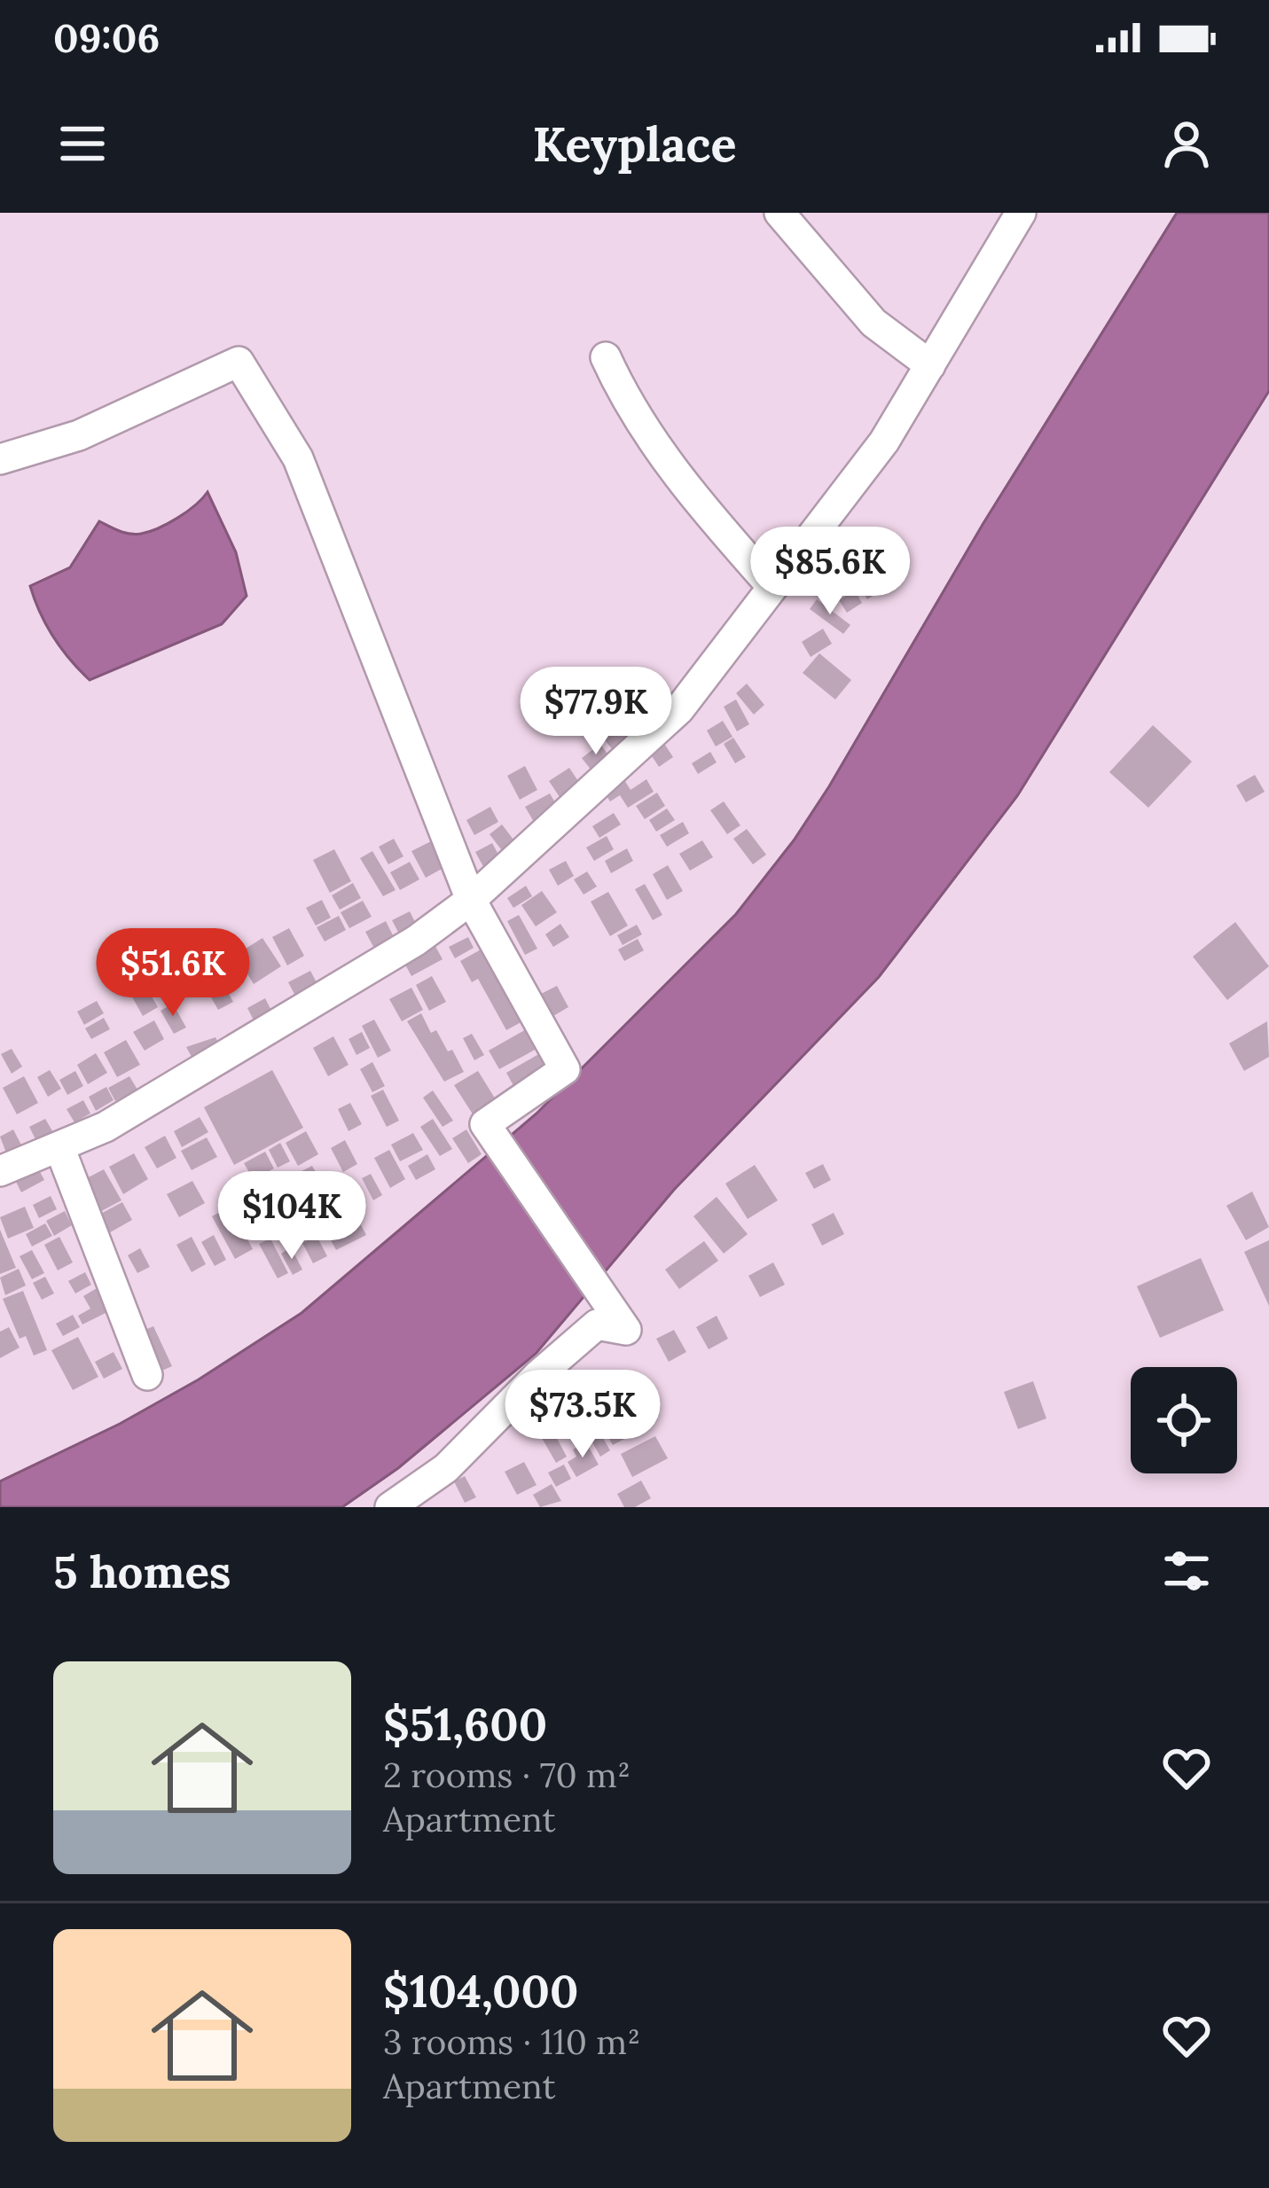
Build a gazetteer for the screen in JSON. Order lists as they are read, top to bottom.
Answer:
{
  "page": {
    "status": "09:06",
    "header": "Keyplace",
    "price": [
      "$85.6K",
      "$77.9K",
      "$51.6K",
      "$104K",
      "$73.5K"
    ],
    "heading": "5 homes",
    "list": [
      {
        "name": "$51,600",
        "note": "2 rooms · 70 m² · Apartment"
      },
      {
        "name": "$104,000",
        "note": "3 rooms · 110 m² · Apartment"
      }
    ]
  }
}
